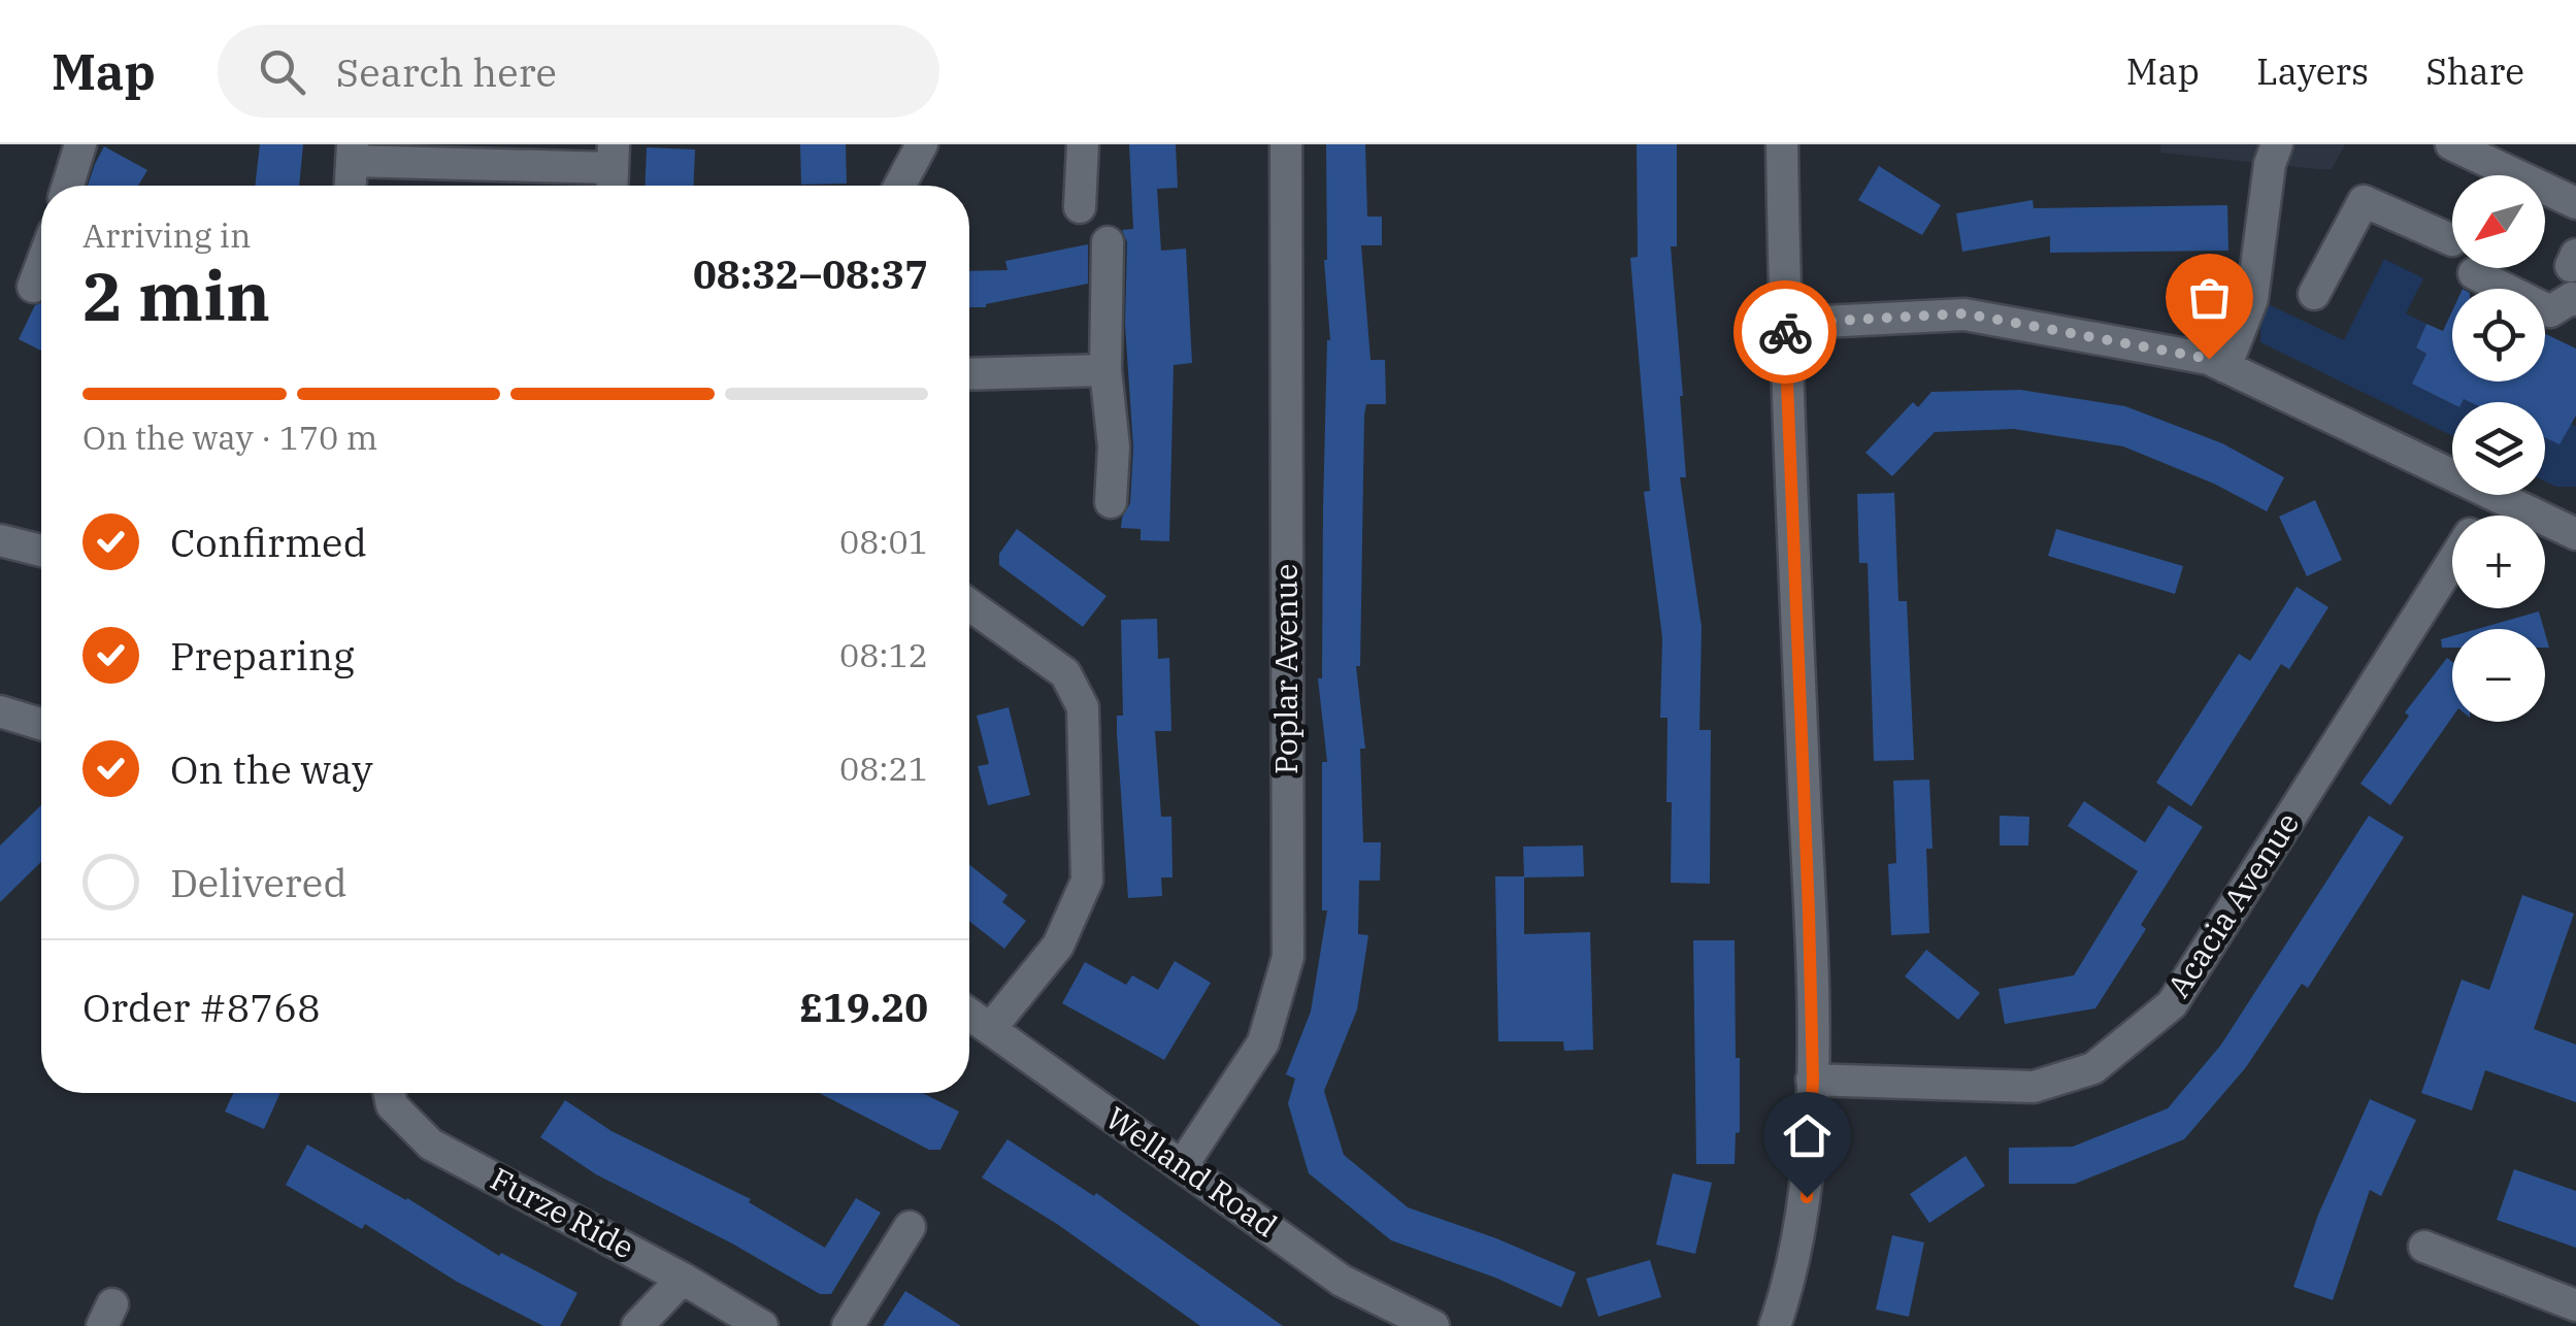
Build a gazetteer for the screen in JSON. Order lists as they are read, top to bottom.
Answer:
{
  "streets": {
    "street": [
      "Poplar Avenue",
      "Acacia Avenue",
      "Welland Road",
      "Furze Ride"
    ]
  },
  "crossings": [
    ["Poplar Avenue", "Welland Road"]
  ],
  "north": "bottom left",
  "page": {
    "header": "Map",
    "search": "Search here",
    "nav": ["Map", "Layers", "Share"],
    "map_buttons": ["+", "−"],
    "heading": ["2 min", "Arriving in", "08:32–08:37"],
    "panel": ["Order #8768", "£19.20"],
    "bar": "On the way · 170 m",
    "list": [
      ["Confirmed", "08:01"],
      ["Preparing", "08:12"],
      ["On the way", "08:21"],
      "Delivered"
    ]
  }
}
